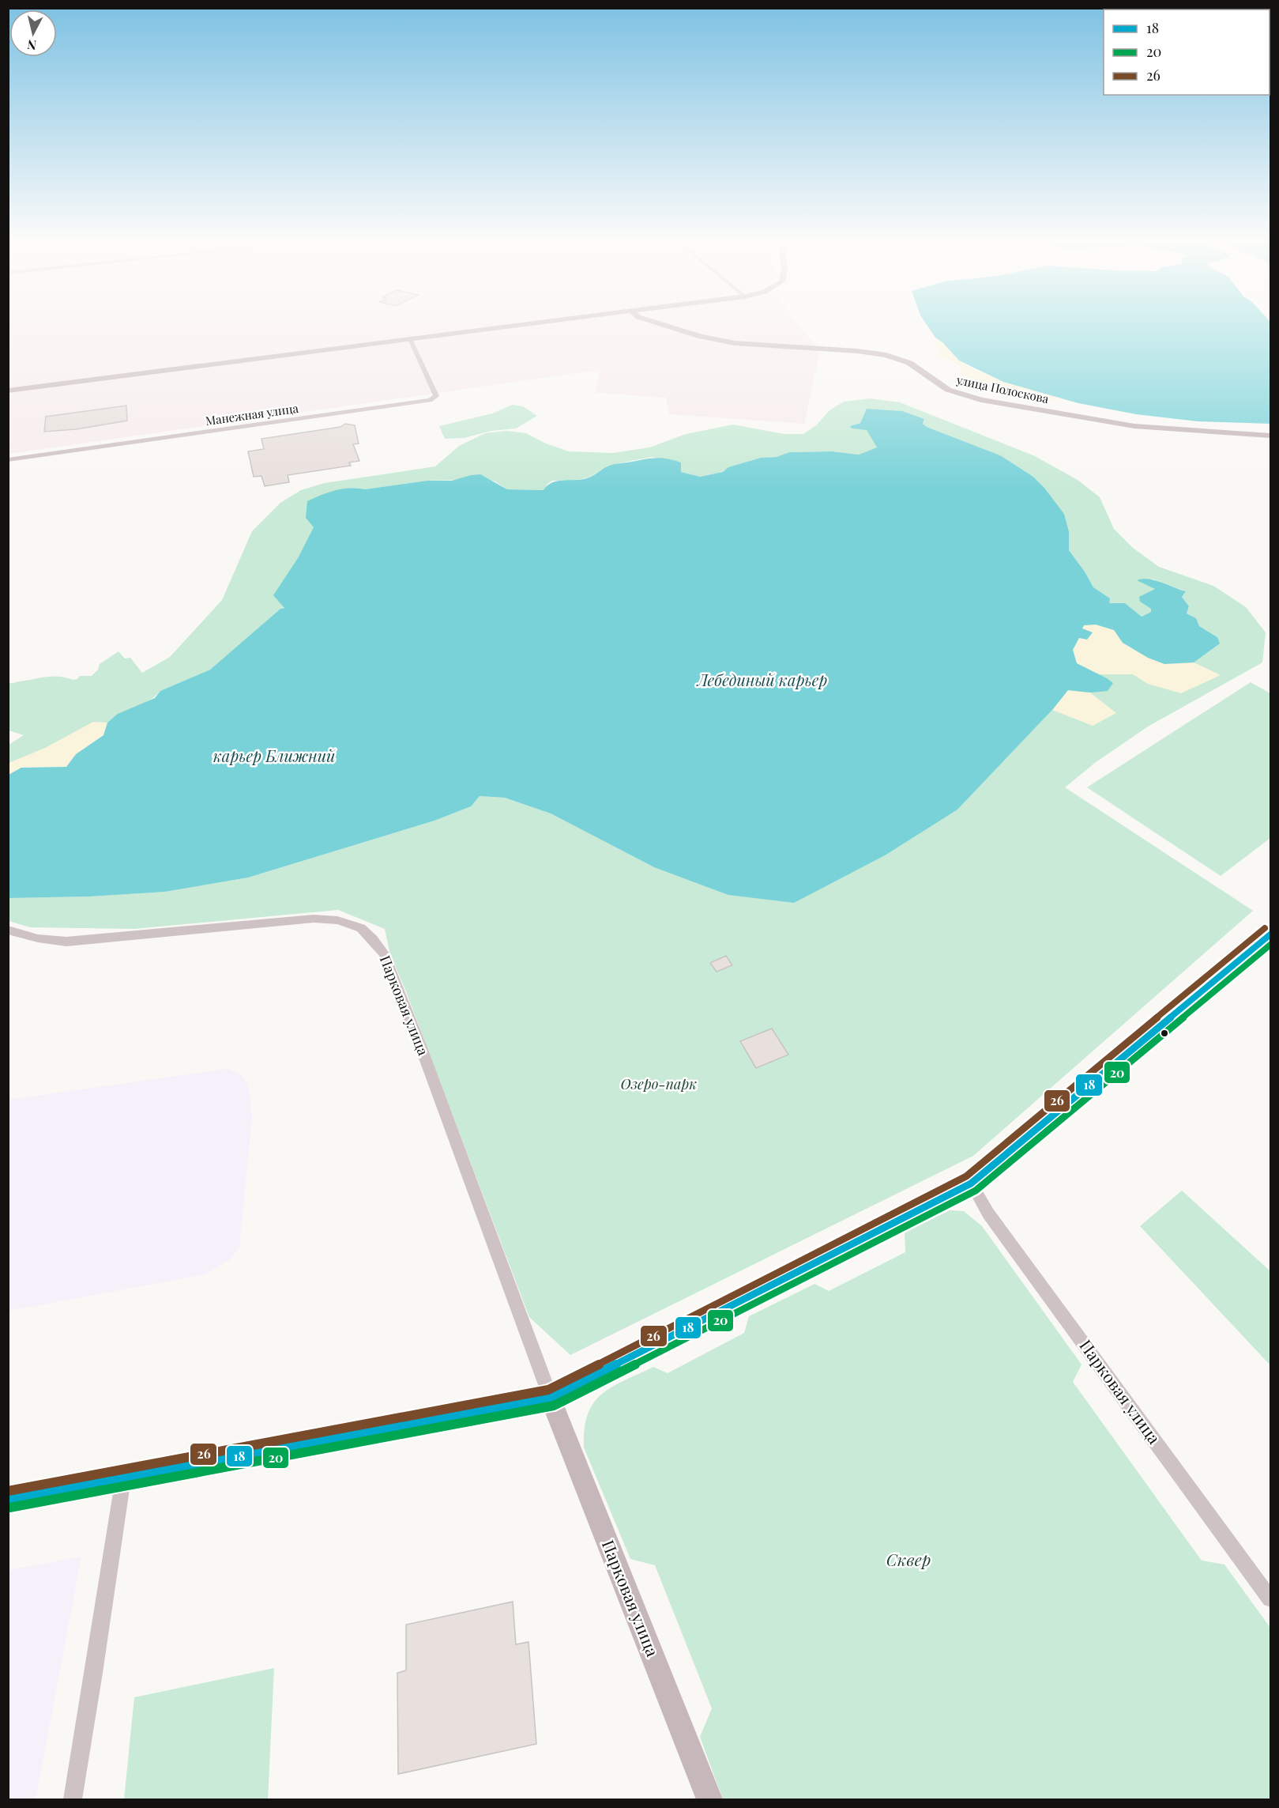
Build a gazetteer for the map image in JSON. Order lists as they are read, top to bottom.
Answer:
{
  "streets": {
    "street": ["улица Полоскова", "Манежная улица", "Парковая улица"]
  },
  "water": ["Лебединый карьер", "карьер Ближний"],
  "parks": ["Озеро-парк", "Сквер"],
  "lines": ["transit line 26", "transit line 18", "transit line 20"],
  "legend": ["18", "20", "26"],
  "north": "bottom"
}
